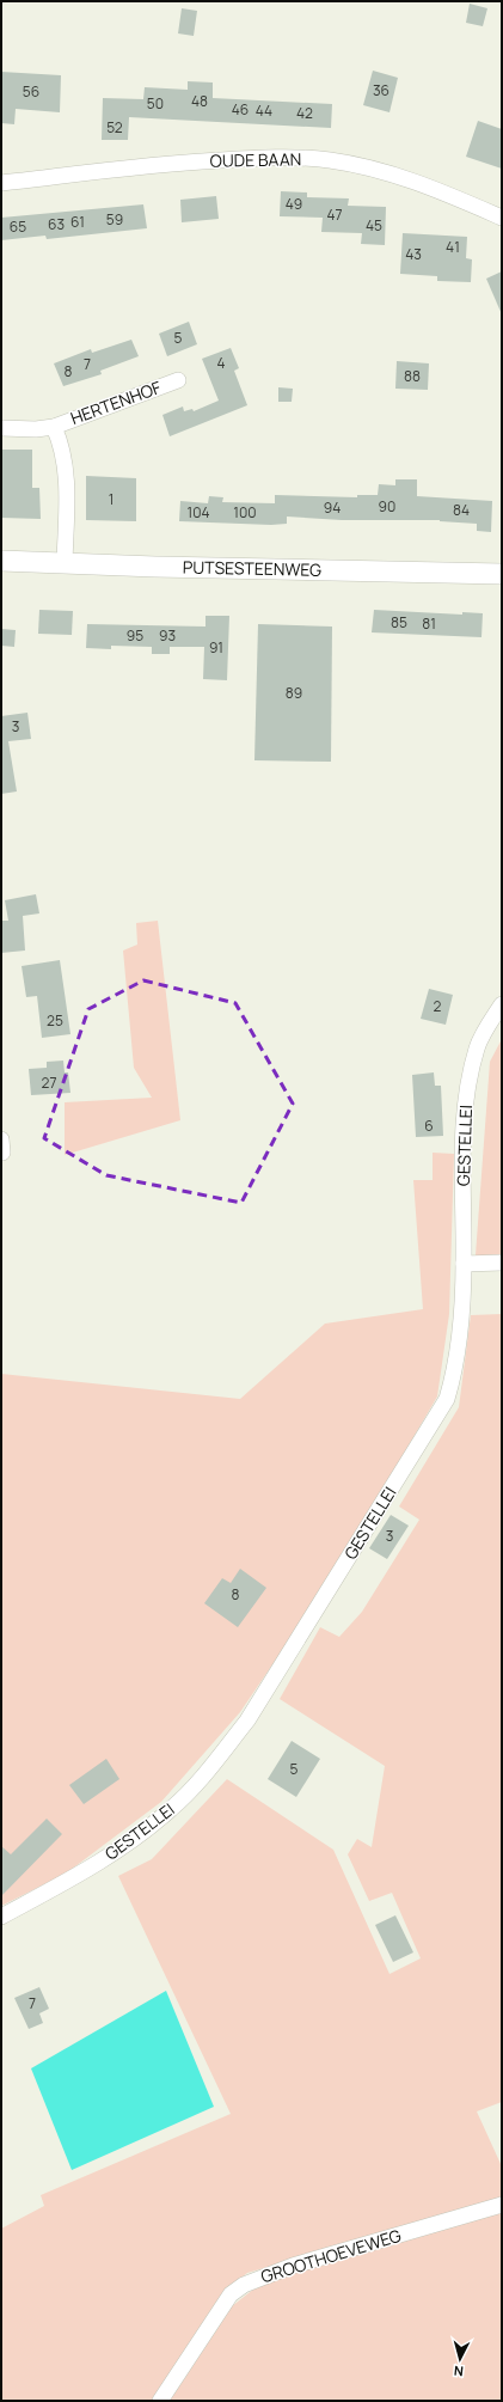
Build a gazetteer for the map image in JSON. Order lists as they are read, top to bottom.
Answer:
{
  "streets": {
    "main road": ["PUTSESTEENWEG"],
    "street": [
      "OUDE BAAN",
      "HERTENHOF",
      "GESTELLEI",
      "GROOTHOEVEWEG"
    ]
  },
  "crossings": [
    ["HERTENHOF", "PUTSESTEENWEG"]
  ],
  "house_numbers": [
    "36",
    "56",
    "48",
    "50",
    "46",
    "44",
    "42",
    "52",
    "49",
    "47",
    "59",
    "61",
    "63",
    "45",
    "65",
    "41",
    "43",
    "5",
    "4",
    "7",
    "8",
    "88",
    "1",
    "90",
    "94",
    "84",
    "104",
    "100",
    "85",
    "81",
    "95",
    "93",
    "91",
    "89",
    "3",
    "2",
    "25",
    "27",
    "6",
    "3",
    "8",
    "5",
    "7"
  ],
  "north": "bottom"
}
